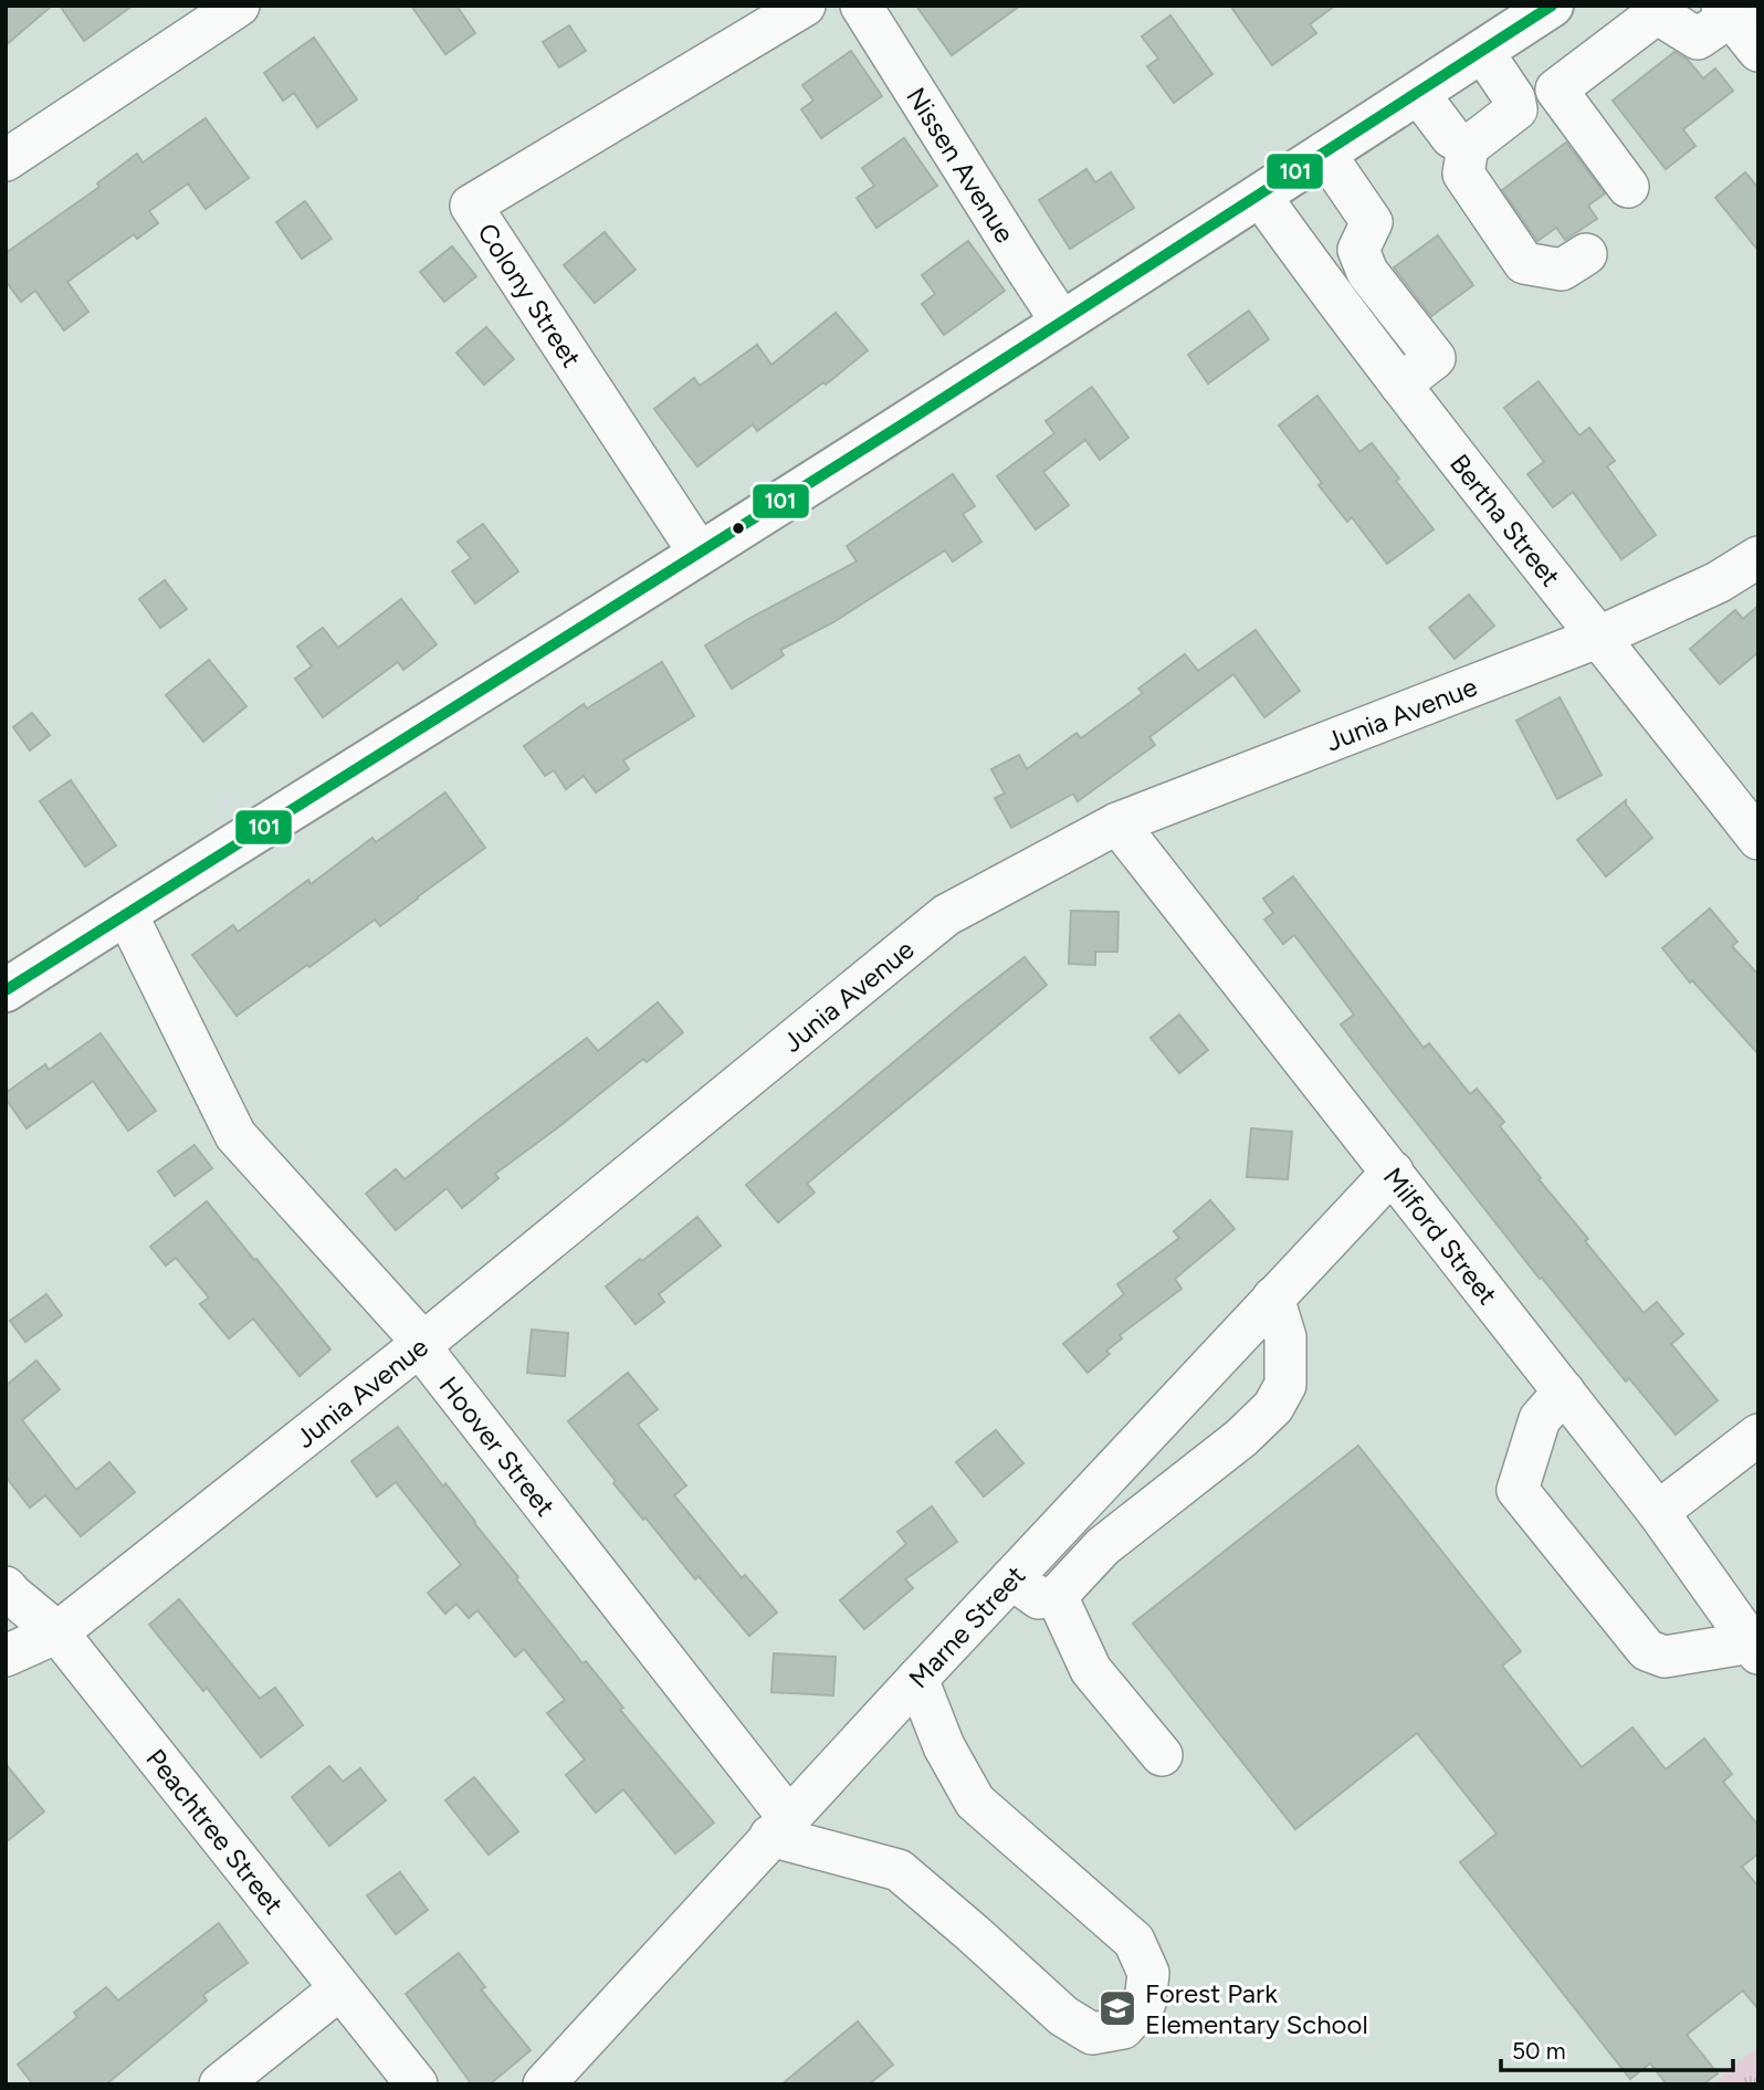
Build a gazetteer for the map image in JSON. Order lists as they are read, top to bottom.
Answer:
{
  "streets": {
    "street": [
      "Nissen Avenue",
      "Colony Street",
      "Bertha Street",
      "Junia Avenue",
      "Milford Street",
      "Hoover Street",
      "Marne Street",
      "Peachtree Street"
    ]
  },
  "crossings": [
    ["Bertha Street", "Junia Avenue"],
    ["Junia Avenue", "Milford Street"],
    ["Junia Avenue", "Hoover Street"],
    ["Junia Avenue", "Peachtree Street"],
    ["Milford Street", "Marne Street"],
    ["Hoover Street", "Marne Street"]
  ],
  "places": {
    "school or university": ["Forest Park Elementary School"]
  },
  "lines": ["transit line 101"],
  "scale_bar": "50 m"
}
